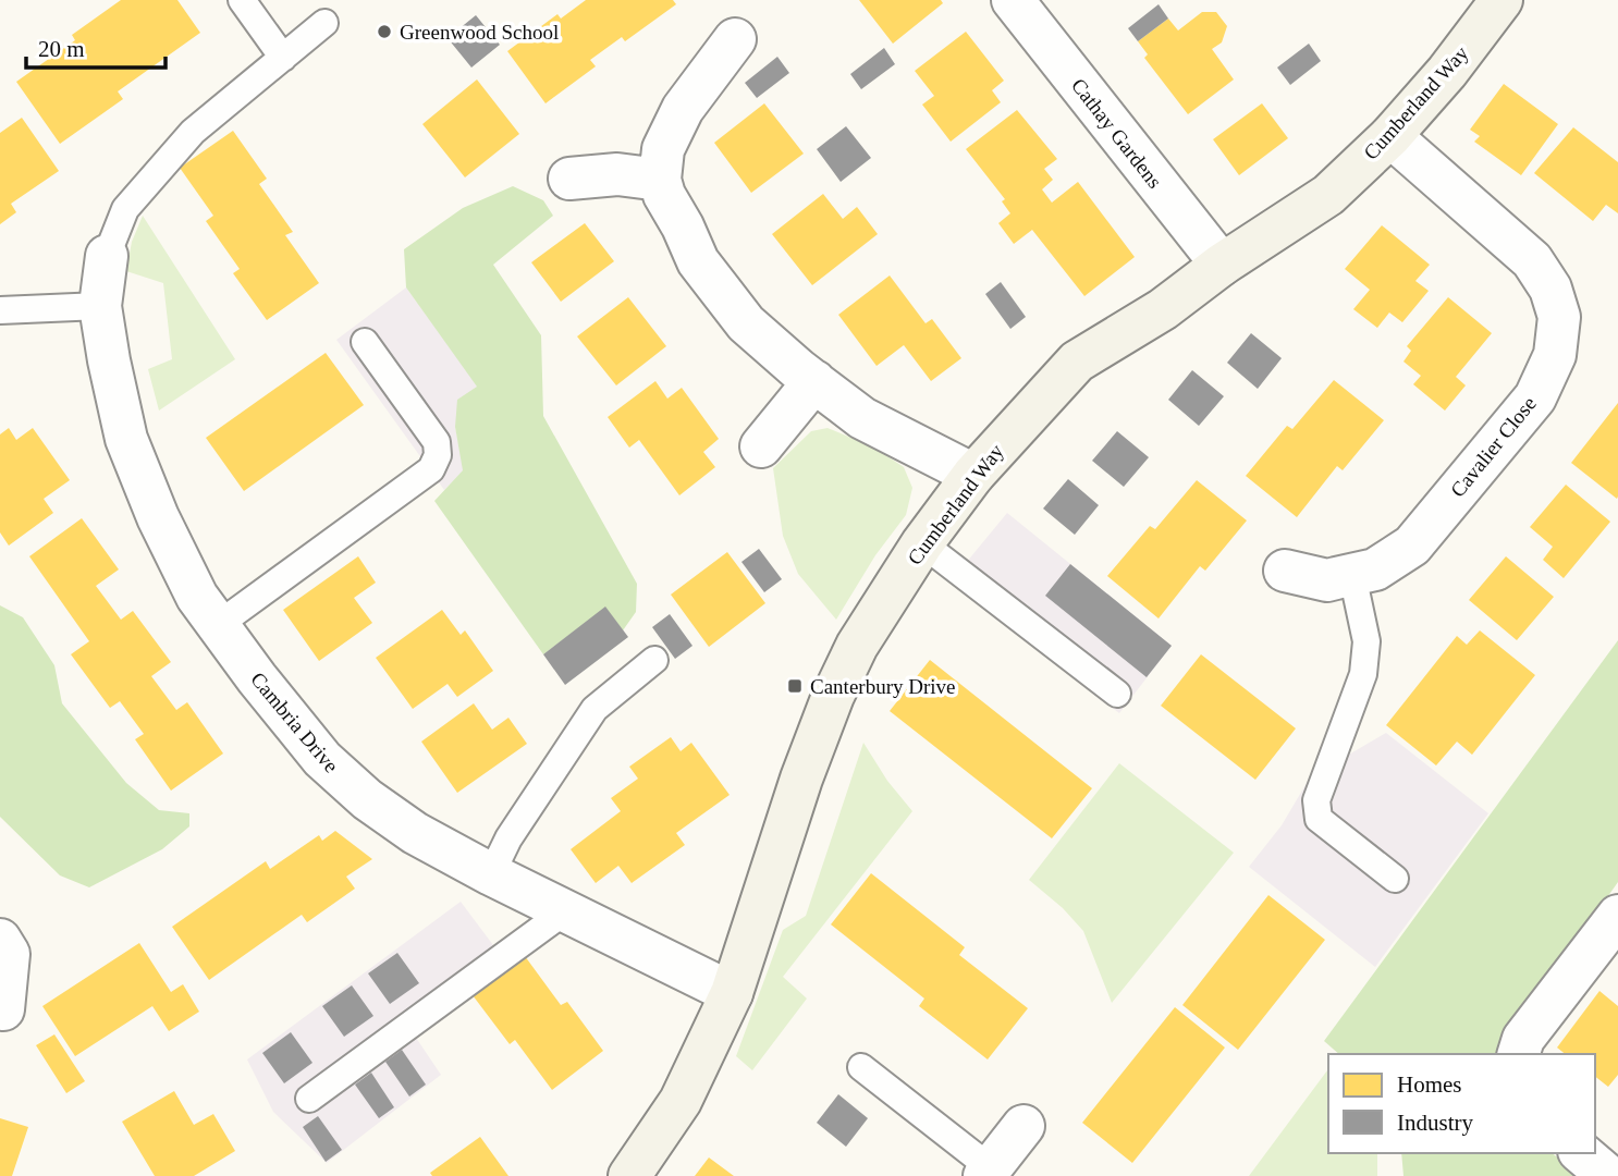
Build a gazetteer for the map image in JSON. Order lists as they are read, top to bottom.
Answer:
{
  "streets": {
    "street": [
      "Cumberland Way",
      "Cathay Gardens",
      "Cavalier Close",
      "Cambria Drive"
    ]
  },
  "crossings": [
    ["Cumberland Way", "Cathay Gardens"],
    ["Cumberland Way", "Cavalier Close"],
    ["Cumberland Way", "Cambria Drive"]
  ],
  "places": {
    "other": ["Greenwood School"],
    "transit": ["Canterbury Drive"]
  },
  "legend": ["Homes", "Industry"],
  "scale_bar": "20 m"
}
